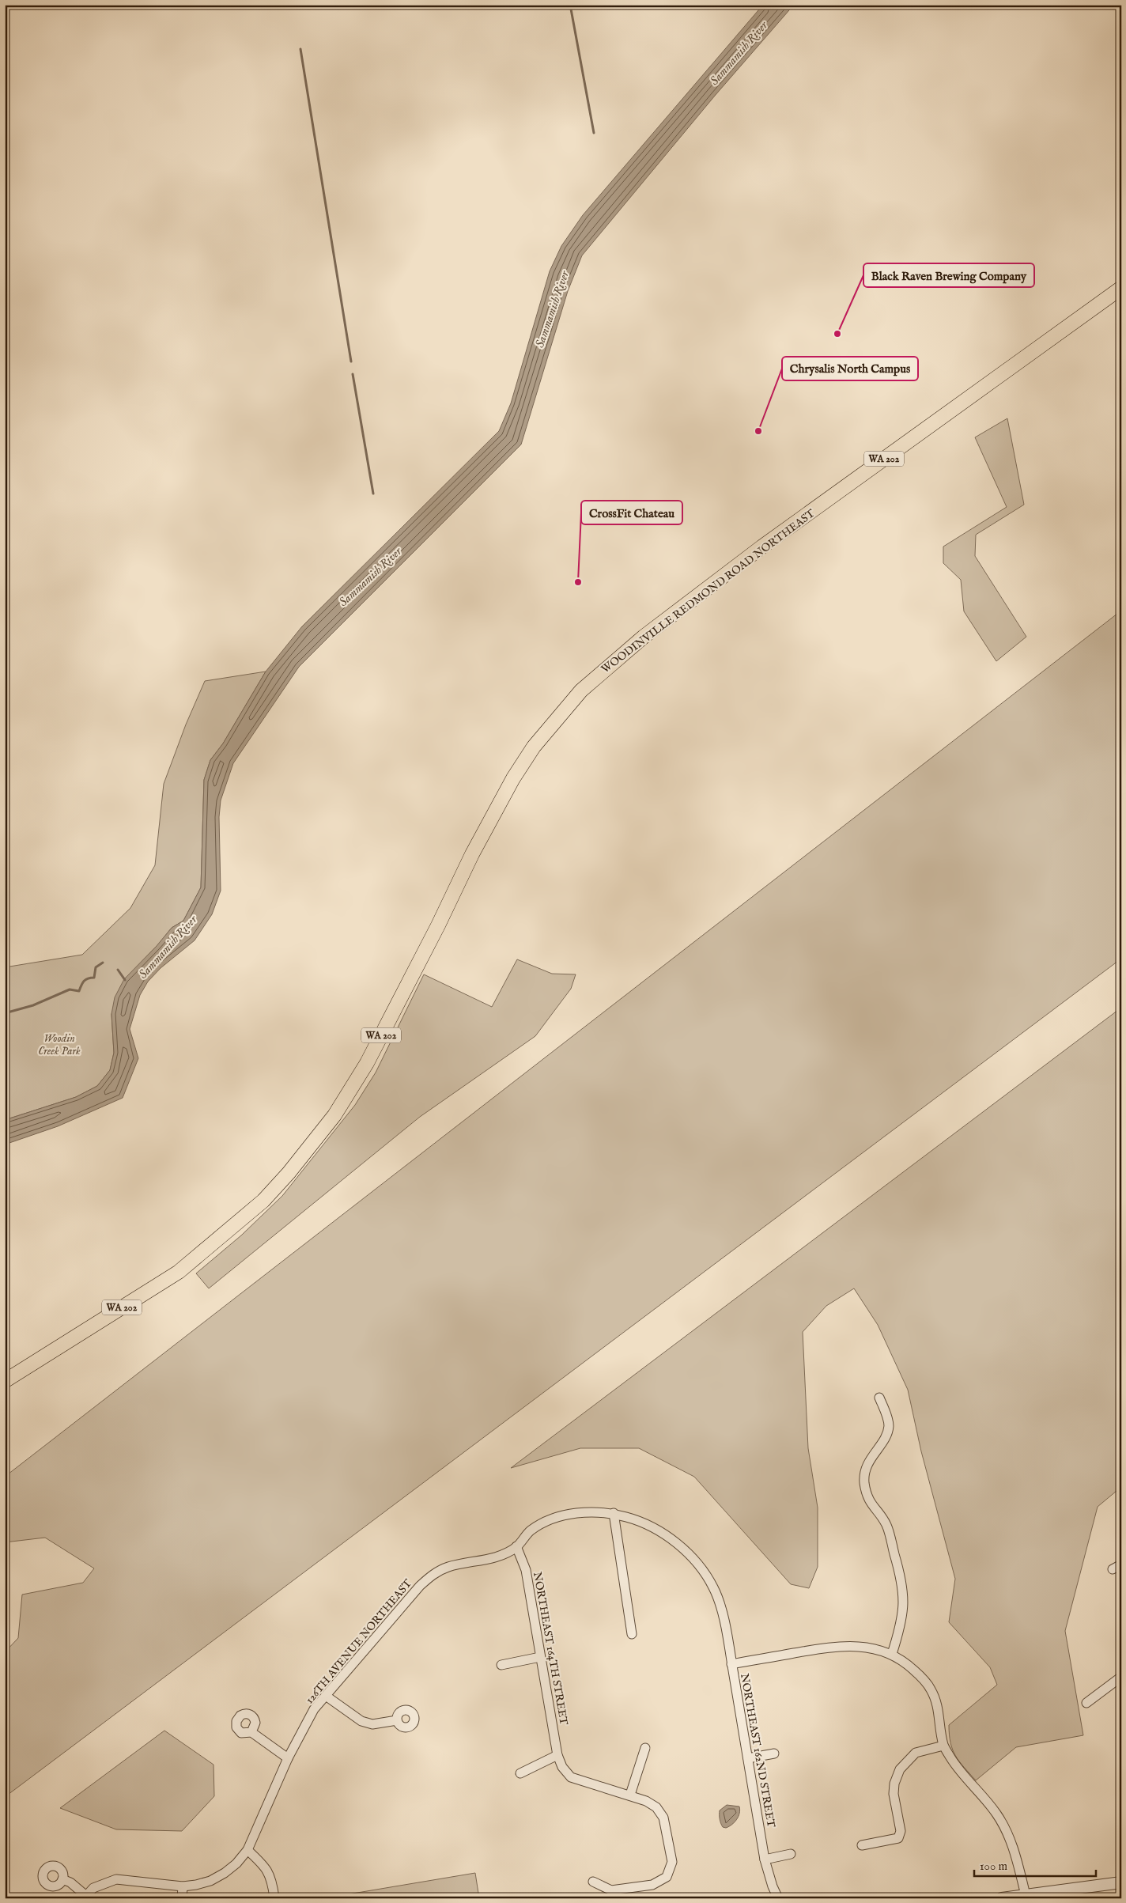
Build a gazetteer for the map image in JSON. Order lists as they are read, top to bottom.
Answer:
{
  "streets": {
    "main road": ["WA 202", "WOODINVILLE REDMOND ROAD NORTHEAST"],
    "street": ["126TH AVENUE NORTHEAST", "NORTHEAST 164TH STREET", "NORTHEAST 162ND STREET"]
  },
  "crossings": [
    ["126TH AVENUE NORTHEAST", "NORTHEAST 164TH STREET"],
    ["126TH AVENUE NORTHEAST", "NORTHEAST 162ND STREET"]
  ],
  "water": ["Sammamish River"],
  "parks": ["Woodin Creek Park"],
  "places": ["Black Raven Brewing Company", "Chrysalis North Campus", "CrossFit Chateau"],
  "scale_bar": "100 m"
}
